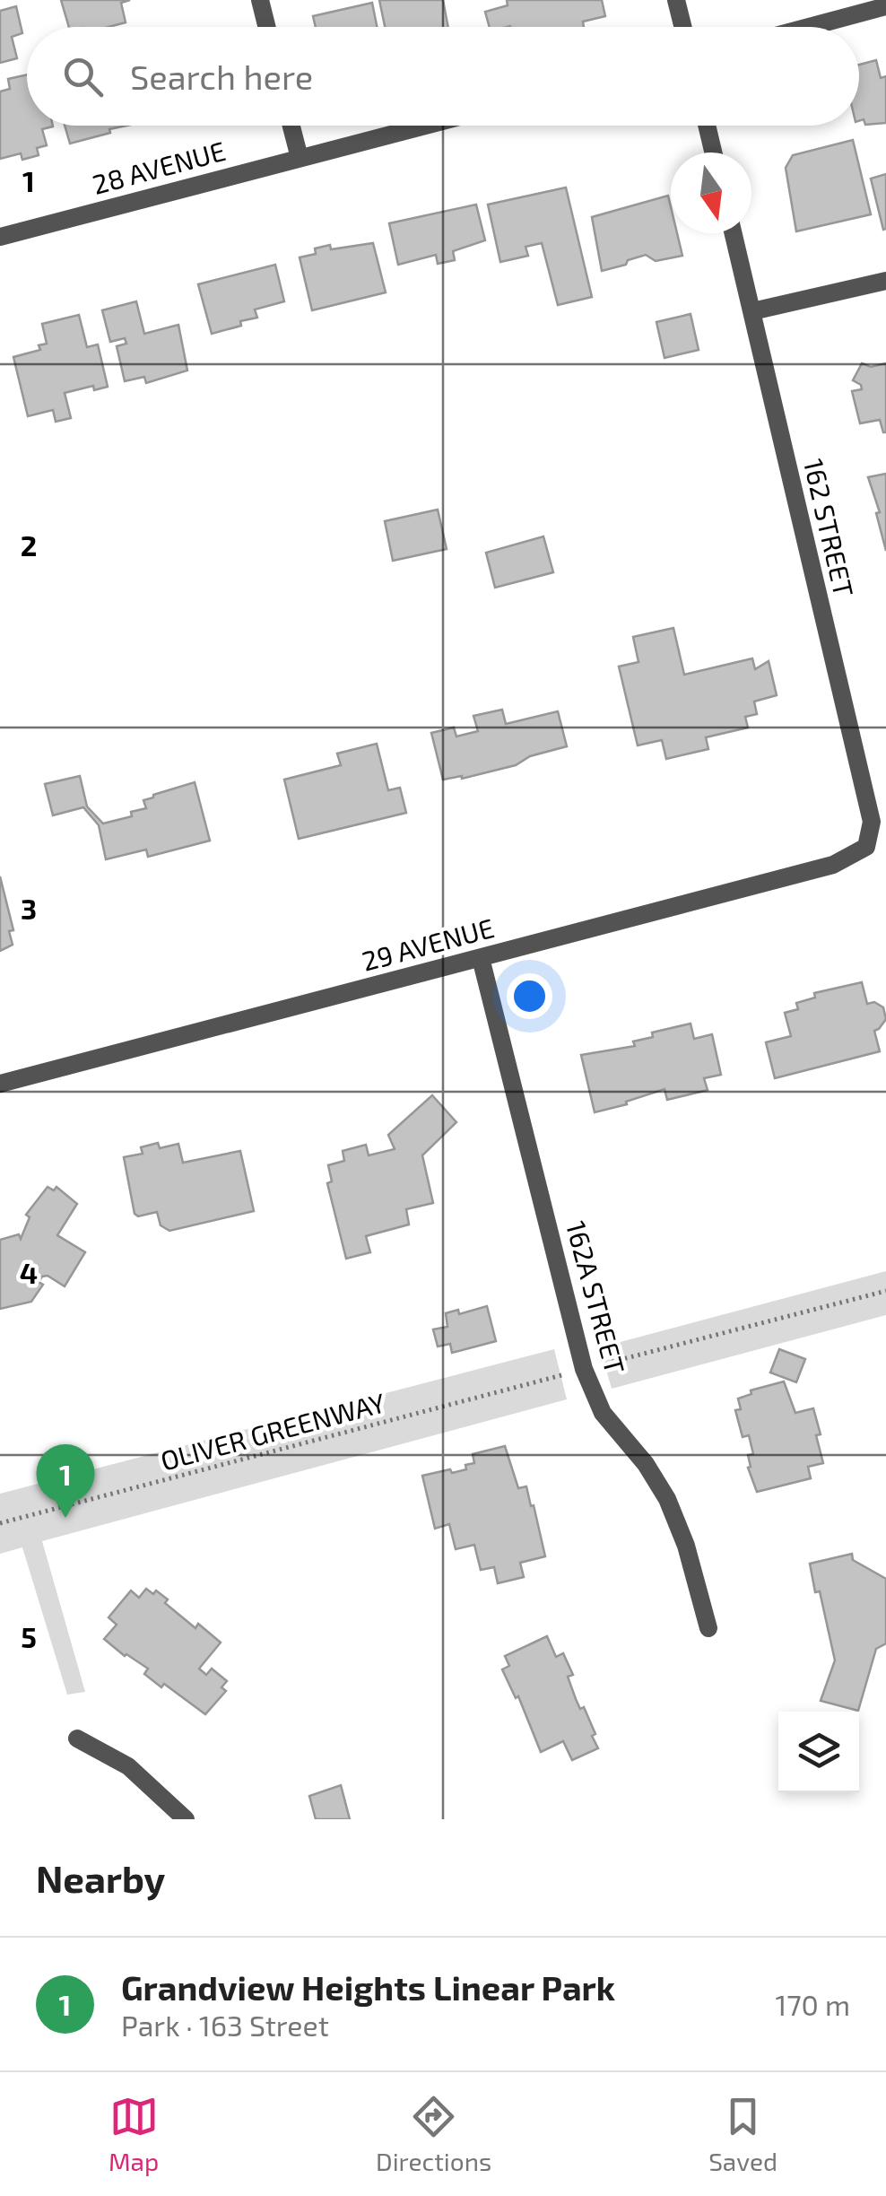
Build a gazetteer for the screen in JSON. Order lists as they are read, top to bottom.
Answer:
{
  "streets": {
    "street": [
      "28 AVENUE",
      "162 STREET",
      "29 AVENUE",
      "162A STREET"
    ],
    "path": ["OLIVER GREENWAY"]
  },
  "crossings": [
    ["162 STREET", "29 AVENUE"],
    ["29 AVENUE", "162A STREET"]
  ],
  "north": "bottom",
  "page": {
    "search": "Search here",
    "pins": "1",
    "heading": "Nearby",
    "list": [
      {
        "mark": "1",
        "name": "Grandview Heights Linear Park",
        "note": "Park · 163 Street",
        "value": "170 m"
      }
    ],
    "nav": ["Map", "Directions", "Saved"]
  },
  "grid": {
    "rows": [
      "1",
      "2",
      "3",
      "4",
      "5"
    ]
  }
}
